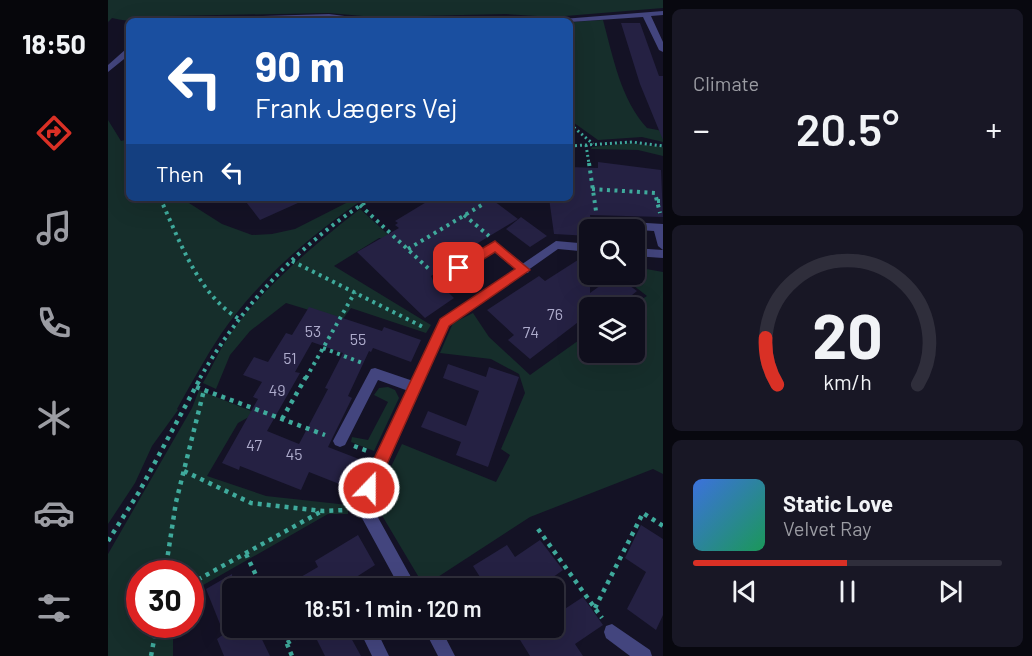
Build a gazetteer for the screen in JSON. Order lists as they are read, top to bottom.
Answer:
{
  "house_numbers": [
    "76",
    "53",
    "74",
    "55",
    "51",
    "49",
    "47",
    "45"
  ],
  "page": {
    "tabs": "18:50",
    "tile": "Climate",
    "turn": ["90 m", "Frank Jægers Vej"],
    "heat": ["−", "20.5°", "+"],
    "then": "Then",
    "song": ["Static Love", "Velvet Ray"],
    "limit": "30",
    "trip": "18:51 · 1 min · 120 m",
    "gauge": ["20", "km/h"]
  }
}
